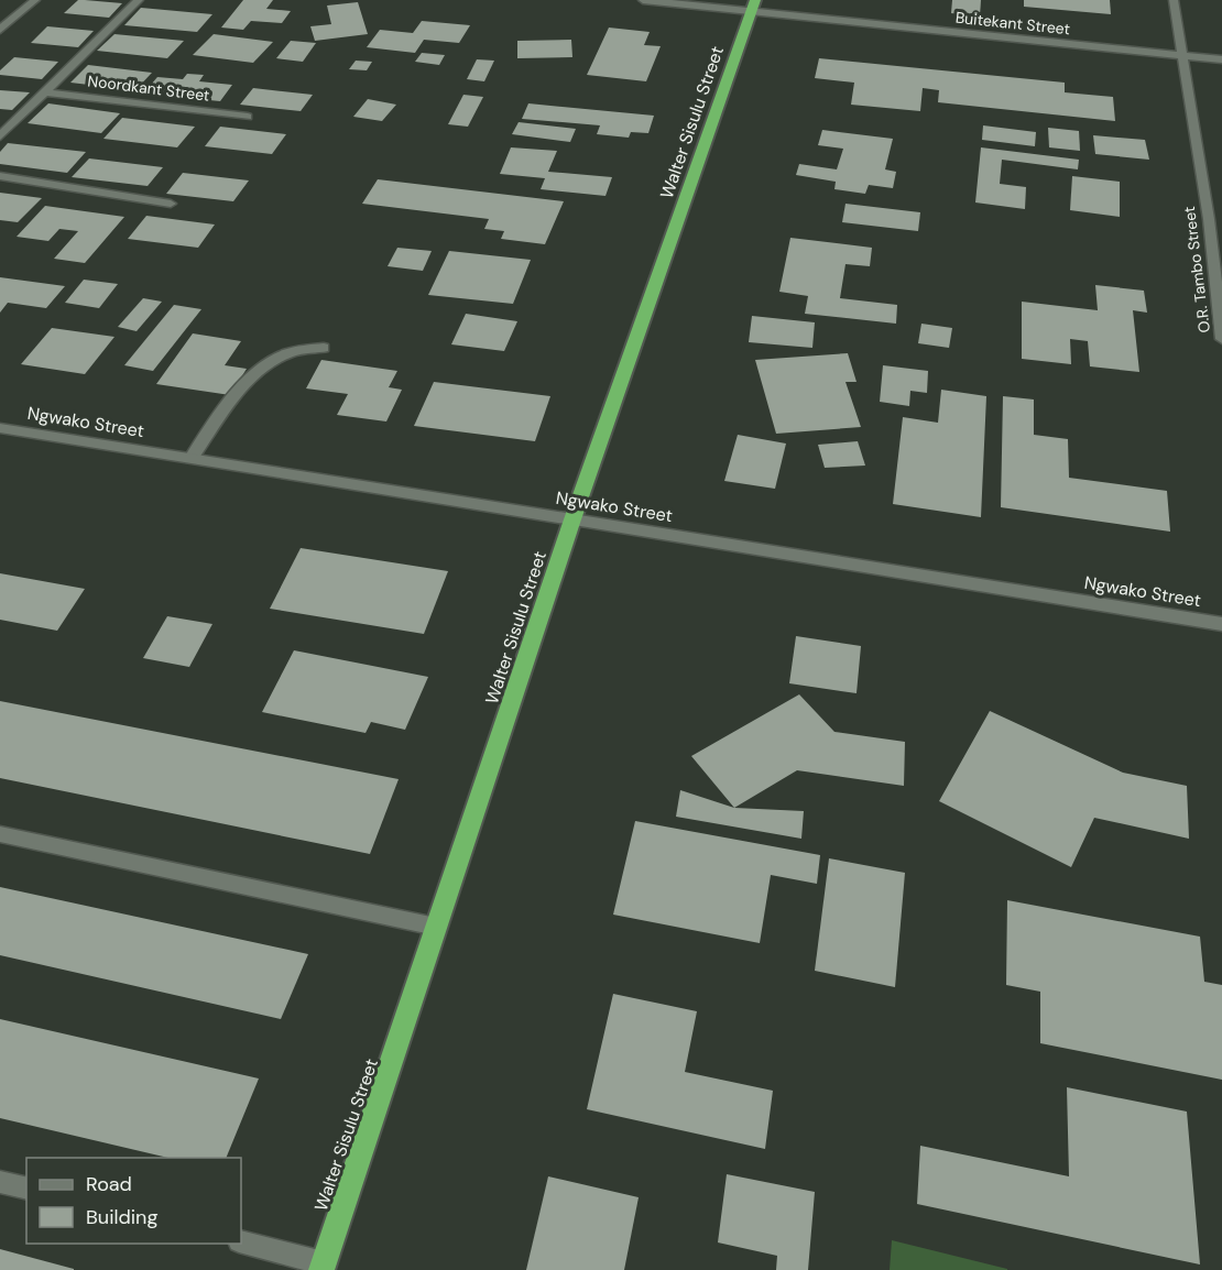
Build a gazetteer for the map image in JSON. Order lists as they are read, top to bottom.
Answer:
{
  "streets": {
    "highway": ["Walter Sisulu Street"],
    "street": [
      "Buitekant Street",
      "Noordkant Street",
      "O.R. Tambo Street",
      "Ngwako Street"
    ]
  },
  "crossings": [
    ["Buitekant Street", "Walter Sisulu Street"],
    ["Buitekant Street", "O.R. Tambo Street"],
    ["Walter Sisulu Street", "Ngwako Street"]
  ],
  "legend": ["Road", "Building"]
}
